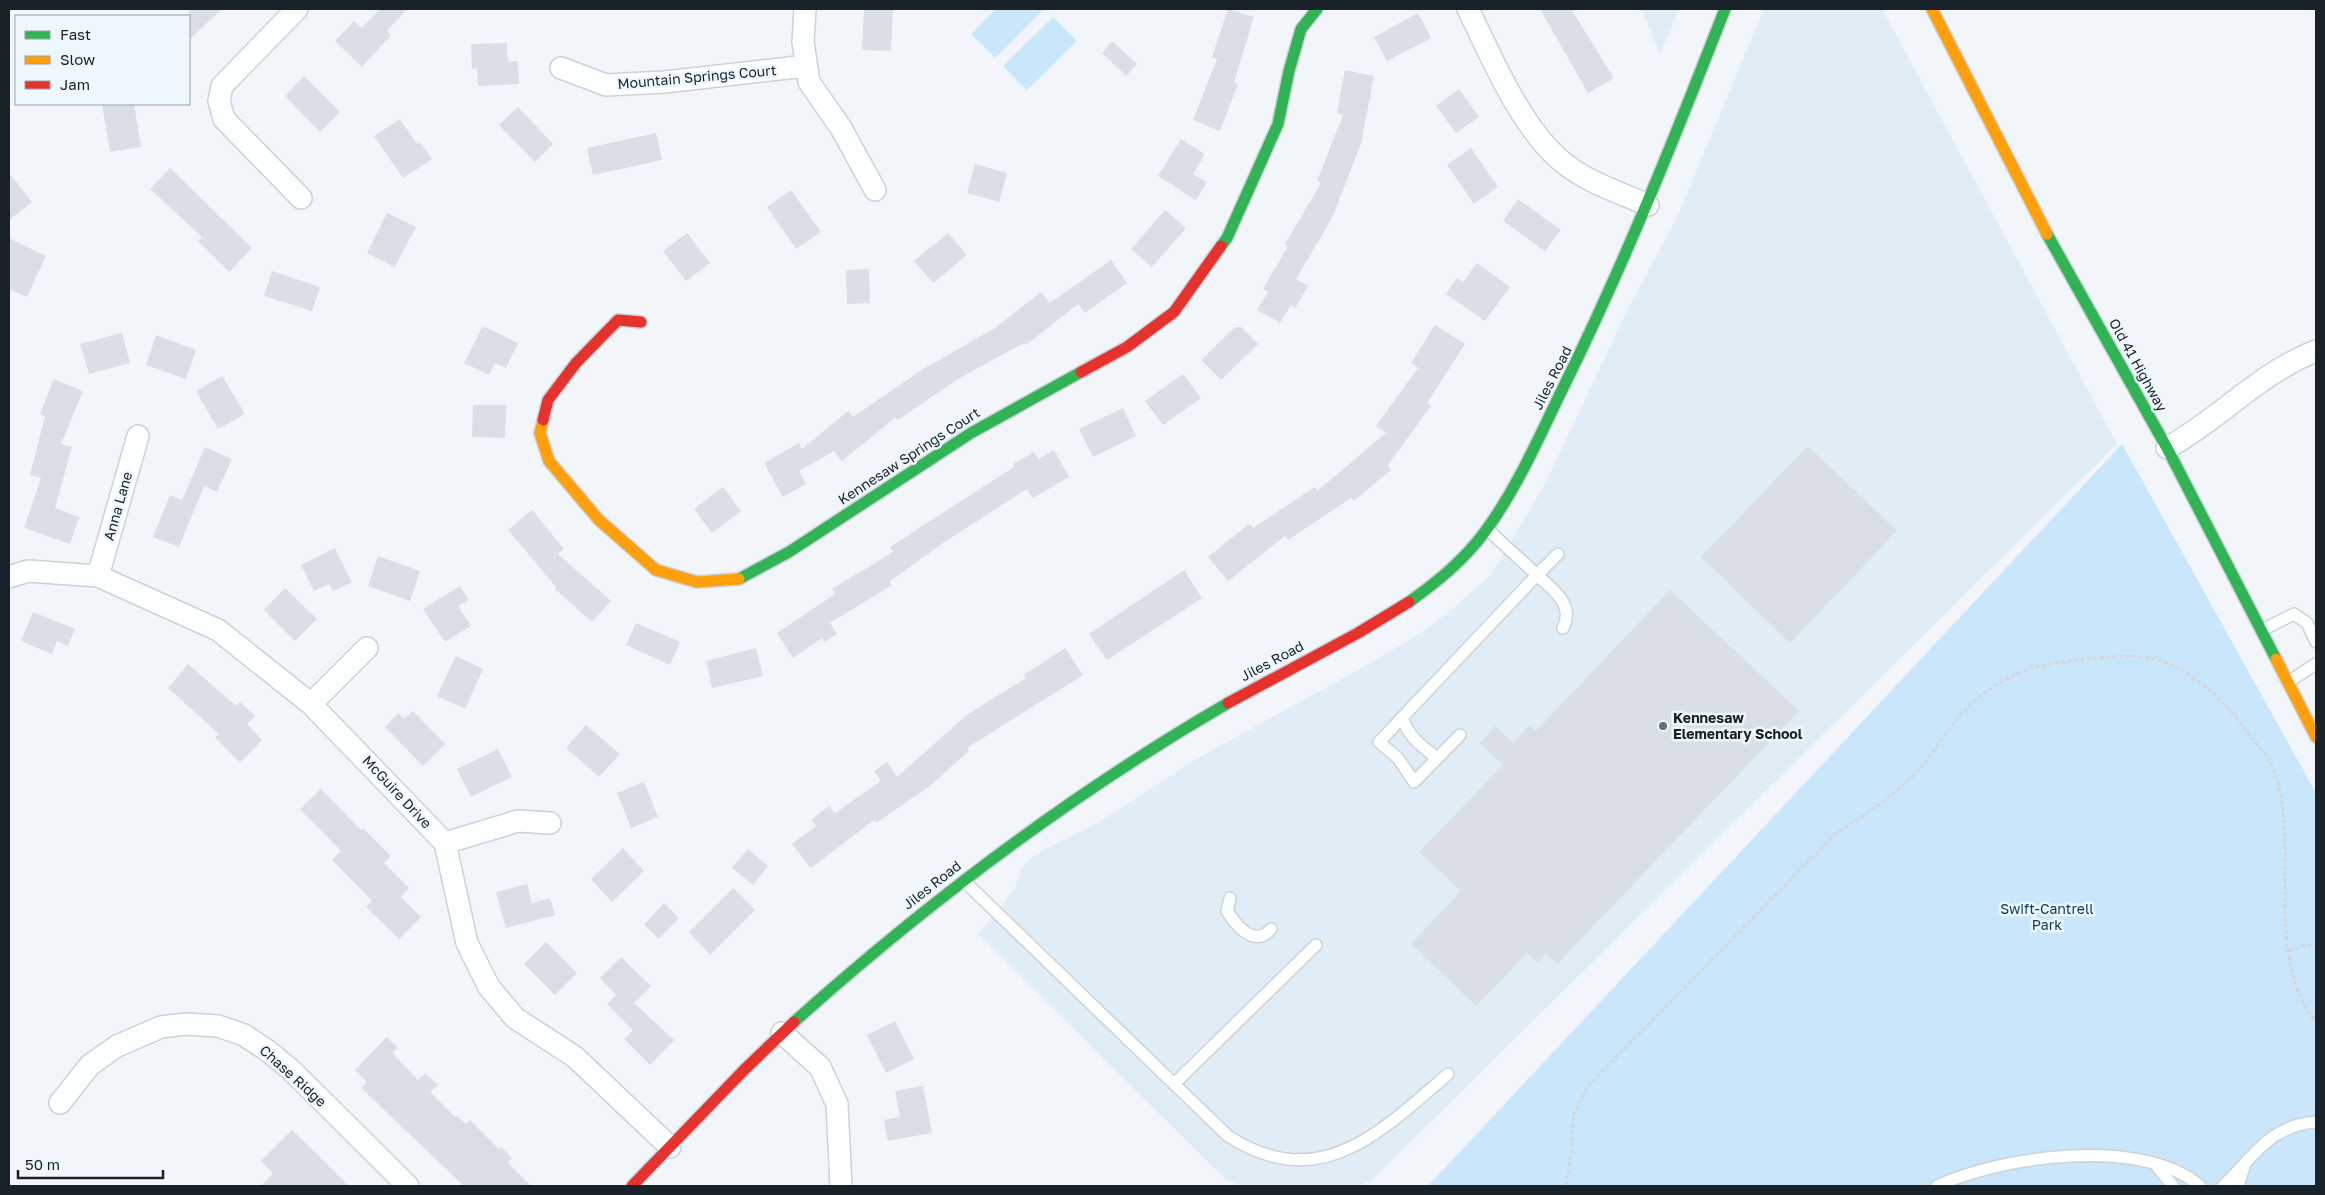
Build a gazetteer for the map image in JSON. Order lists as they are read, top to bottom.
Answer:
{
  "streets": {
    "street": [
      "Mountain Springs Court",
      "Old 41 Highway",
      "Jiles Road",
      "Kennesaw Springs Court",
      "Anna Lane",
      "McGuire Drive",
      "Chase Ridge"
    ]
  },
  "crossings": [
    ["Anna Lane", "McGuire Drive"]
  ],
  "parks": ["Swift-Cantrell Park"],
  "places": ["Kennesaw Elementary School"],
  "legend": ["Fast", "Slow", "Jam"],
  "scale_bar": "50 m"
}
